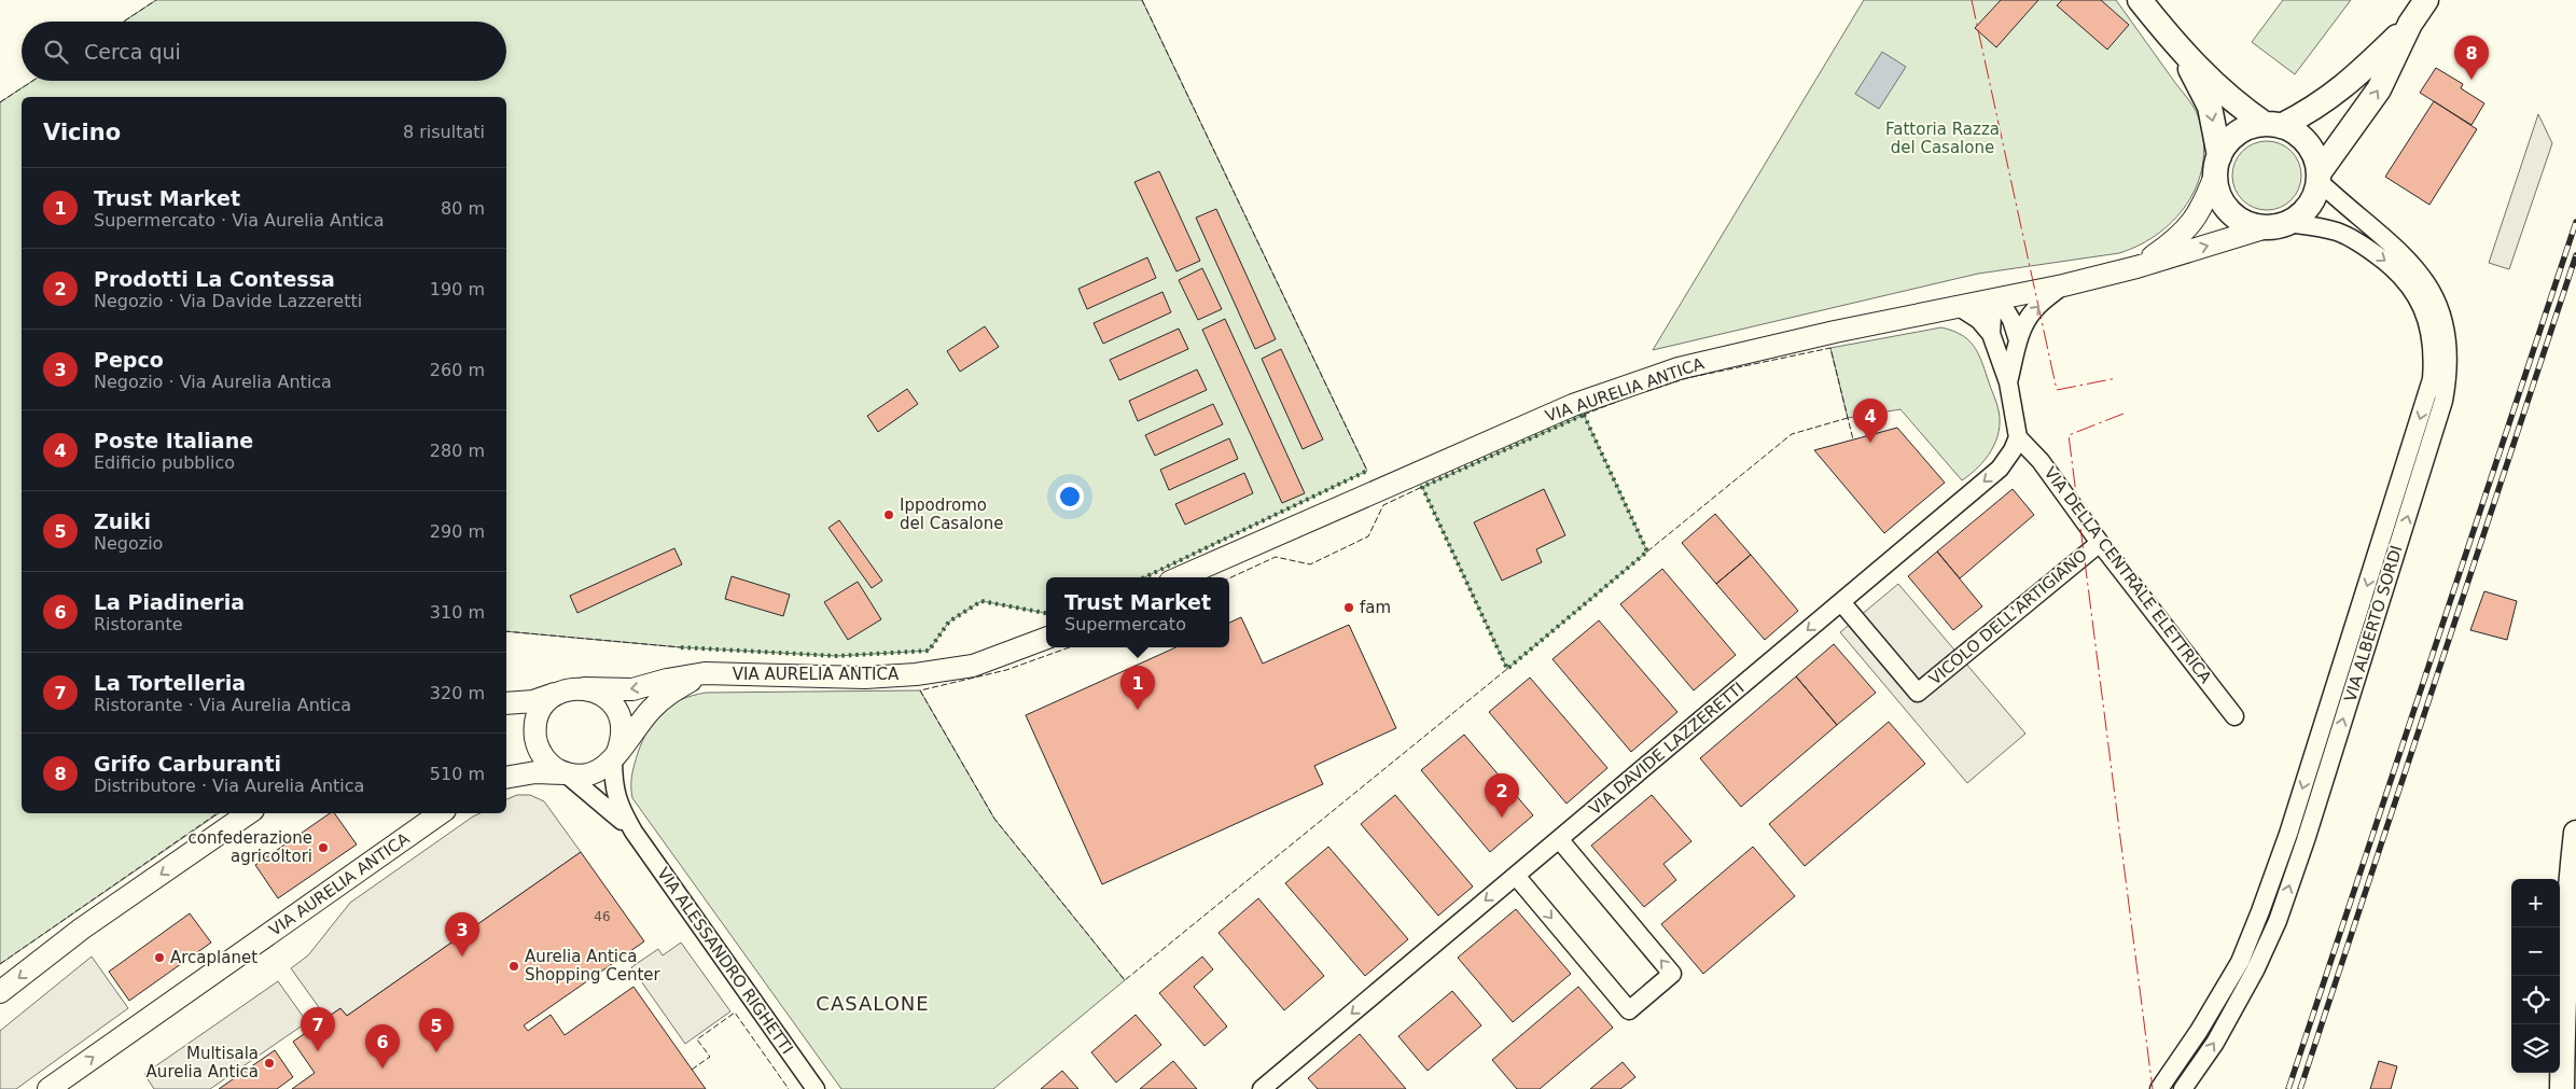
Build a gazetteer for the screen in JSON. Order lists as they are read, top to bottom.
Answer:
{
  "streets": {
    "main road": ["VIA AURELIA ANTICA"],
    "street": [
      "VIA DELLA CENTRALE ELETTRICA",
      "VICOLO DELL'ARTIGIANO",
      "VIA ALBERTO SORDI",
      "VIA DAVIDE LAZZERETTI",
      "VIA ALESSANDRO RIGHETTI"
    ]
  },
  "crossings": [
    ["VIA AURELIA ANTICA", "VIA ALBERTO SORDI"],
    ["VIA DELLA CENTRALE ELETTRICA", "VICOLO DELL'ARTIGIANO"],
    ["VIA DELLA CENTRALE ELETTRICA", "VIA DAVIDE LAZZERETTI"],
    ["VICOLO DELL'ARTIGIANO", "VIA DAVIDE LAZZERETTI"]
  ],
  "one_way": ["VIA DAVIDE LAZZERETTI"],
  "districts": ["CASALONE"],
  "parks": ["Fattoria Razza del Casalone"],
  "places": [
    "Ippodromo del Casalone",
    "fam",
    "confederazione agricoltori",
    "Arcaplanet",
    "Aurelia Antica Shopping Center",
    "Multisala Aurelia Antica"
  ],
  "house_numbers": ["46"],
  "page": {
    "search": "Cerca qui",
    "pins": [
      "8",
      "4",
      "1",
      "2",
      "3",
      "7",
      "5",
      "6"
    ],
    "heading": ["Vicino", "8 risultati"],
    "list": [
      {
        "mark": "1",
        "name": "Trust Market",
        "note": "Supermercato · Via Aurelia Antica",
        "value": "80 m"
      },
      {
        "mark": "2",
        "name": "Prodotti La Contessa",
        "note": "Negozio · Via Davide Lazzeretti",
        "value": "190 m"
      },
      {
        "mark": "3",
        "name": "Pepco",
        "note": "Negozio · Via Aurelia Antica",
        "value": "260 m"
      },
      {
        "mark": "4",
        "name": "Poste Italiane",
        "note": "Edificio pubblico",
        "value": "280 m"
      },
      {
        "mark": "5",
        "name": "Zuiki",
        "note": "Negozio",
        "value": "290 m"
      },
      {
        "mark": "6",
        "name": "La Piadineria",
        "note": "Ristorante",
        "value": "310 m"
      },
      {
        "mark": "7",
        "name": "La Tortelleria",
        "note": "Ristorante · Via Aurelia Antica",
        "value": "320 m"
      },
      {
        "mark": "8",
        "name": "Grifo Carburanti",
        "note": "Distributore · Via Aurelia Antica",
        "value": "510 m"
      }
    ],
    "popup": ["Trust Market", "Supermercato"],
    "map_buttons": ["+", "−"]
  }
}
